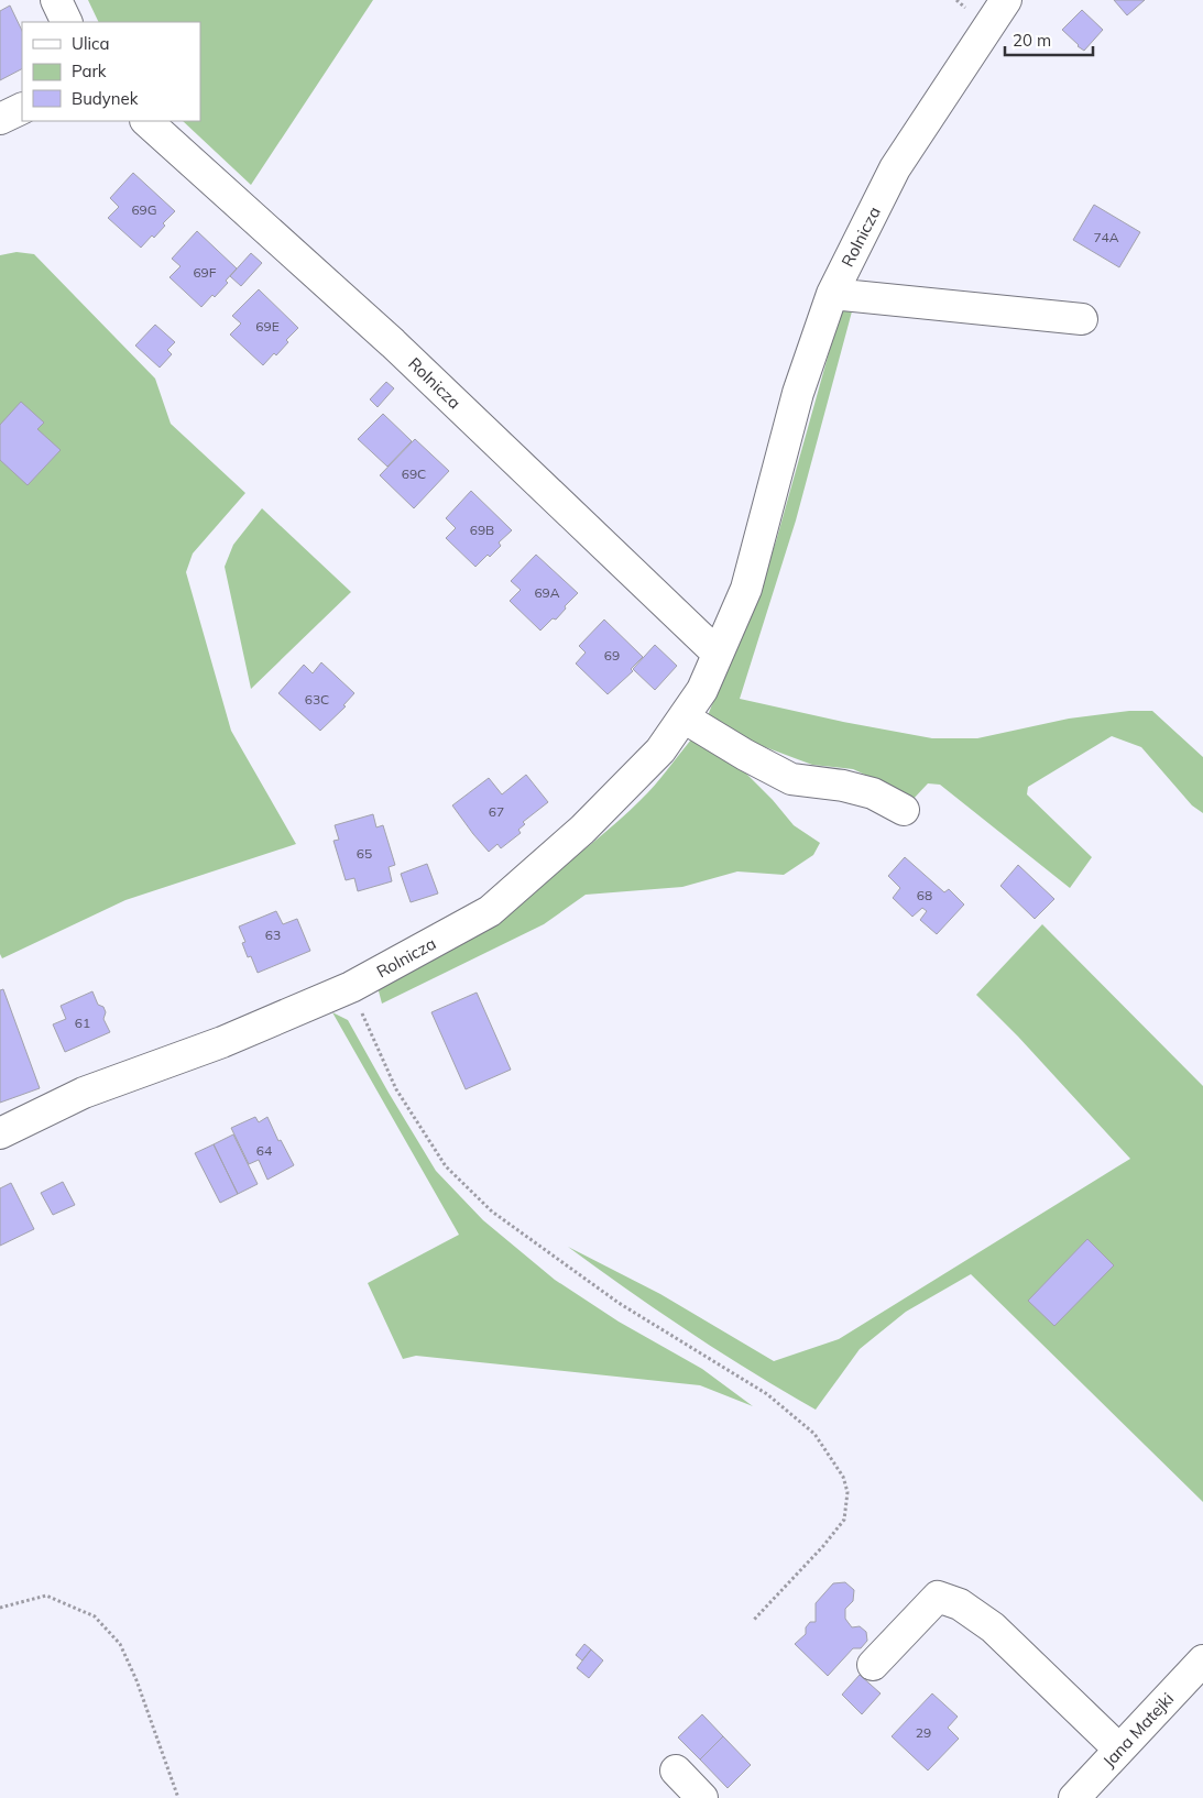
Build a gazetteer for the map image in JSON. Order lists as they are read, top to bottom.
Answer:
{
  "streets": {
    "street": ["Rolnicza", "Jana Matejki"]
  },
  "house_numbers": [
    "69G",
    "74A",
    "69F",
    "69E",
    "69C",
    "69B",
    "69A",
    "69",
    "63C",
    "67",
    "65",
    "68",
    "63",
    "61",
    "64",
    "29"
  ],
  "legend": ["Ulica", "Park", "Budynek"],
  "scale_bar": "20 m"
}
